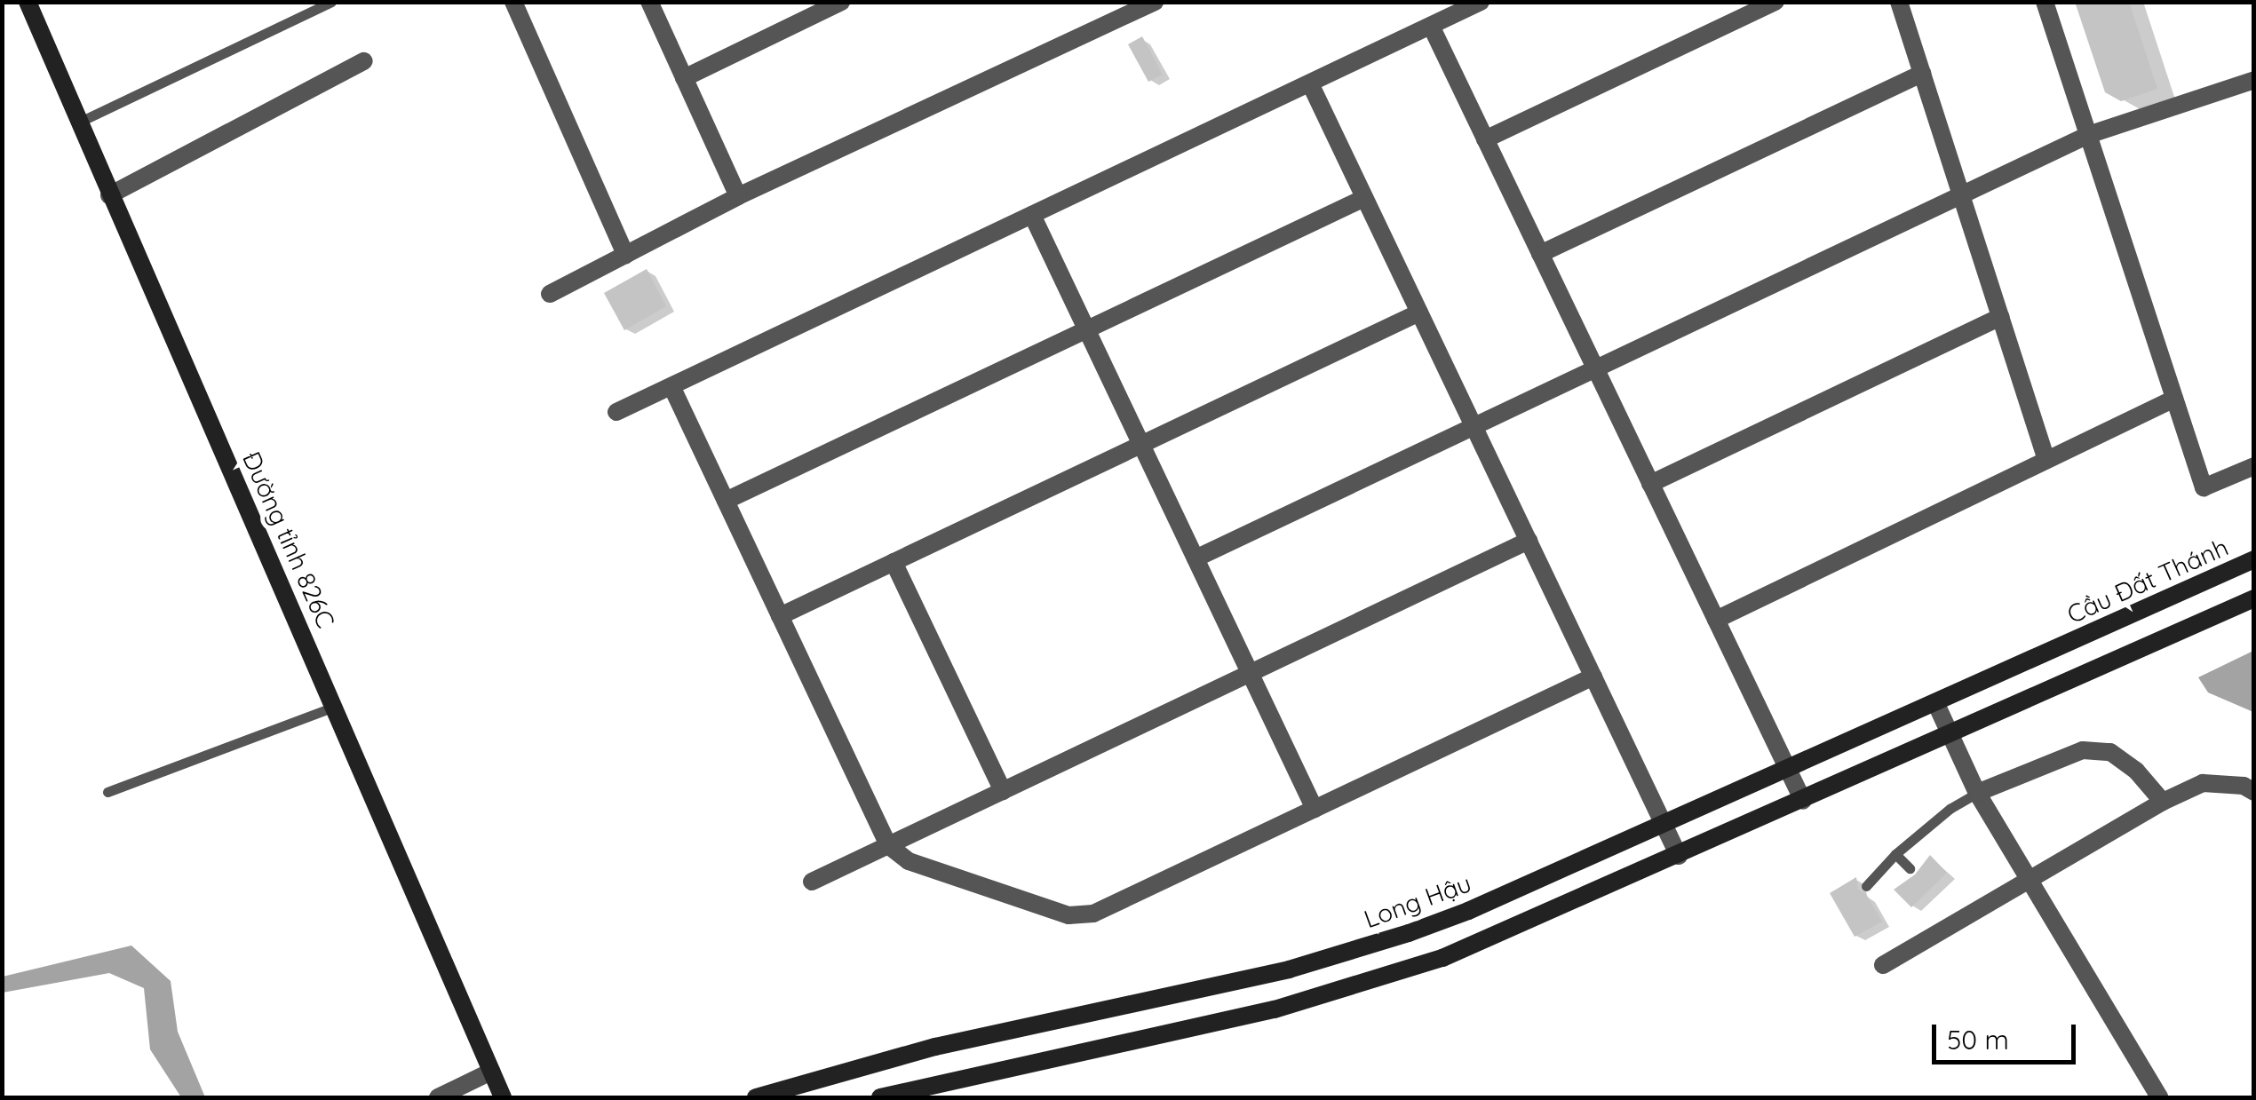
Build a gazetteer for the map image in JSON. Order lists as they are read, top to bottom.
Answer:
{
  "streets": {
    "main road": ["Đường tỉnh 826C", "Cầu Đất Thánh", "Long Hậu"]
  },
  "crossings": [
    ["Cầu Đất Thánh", "Long Hậu"]
  ],
  "scale_bar": "50 m"
}
